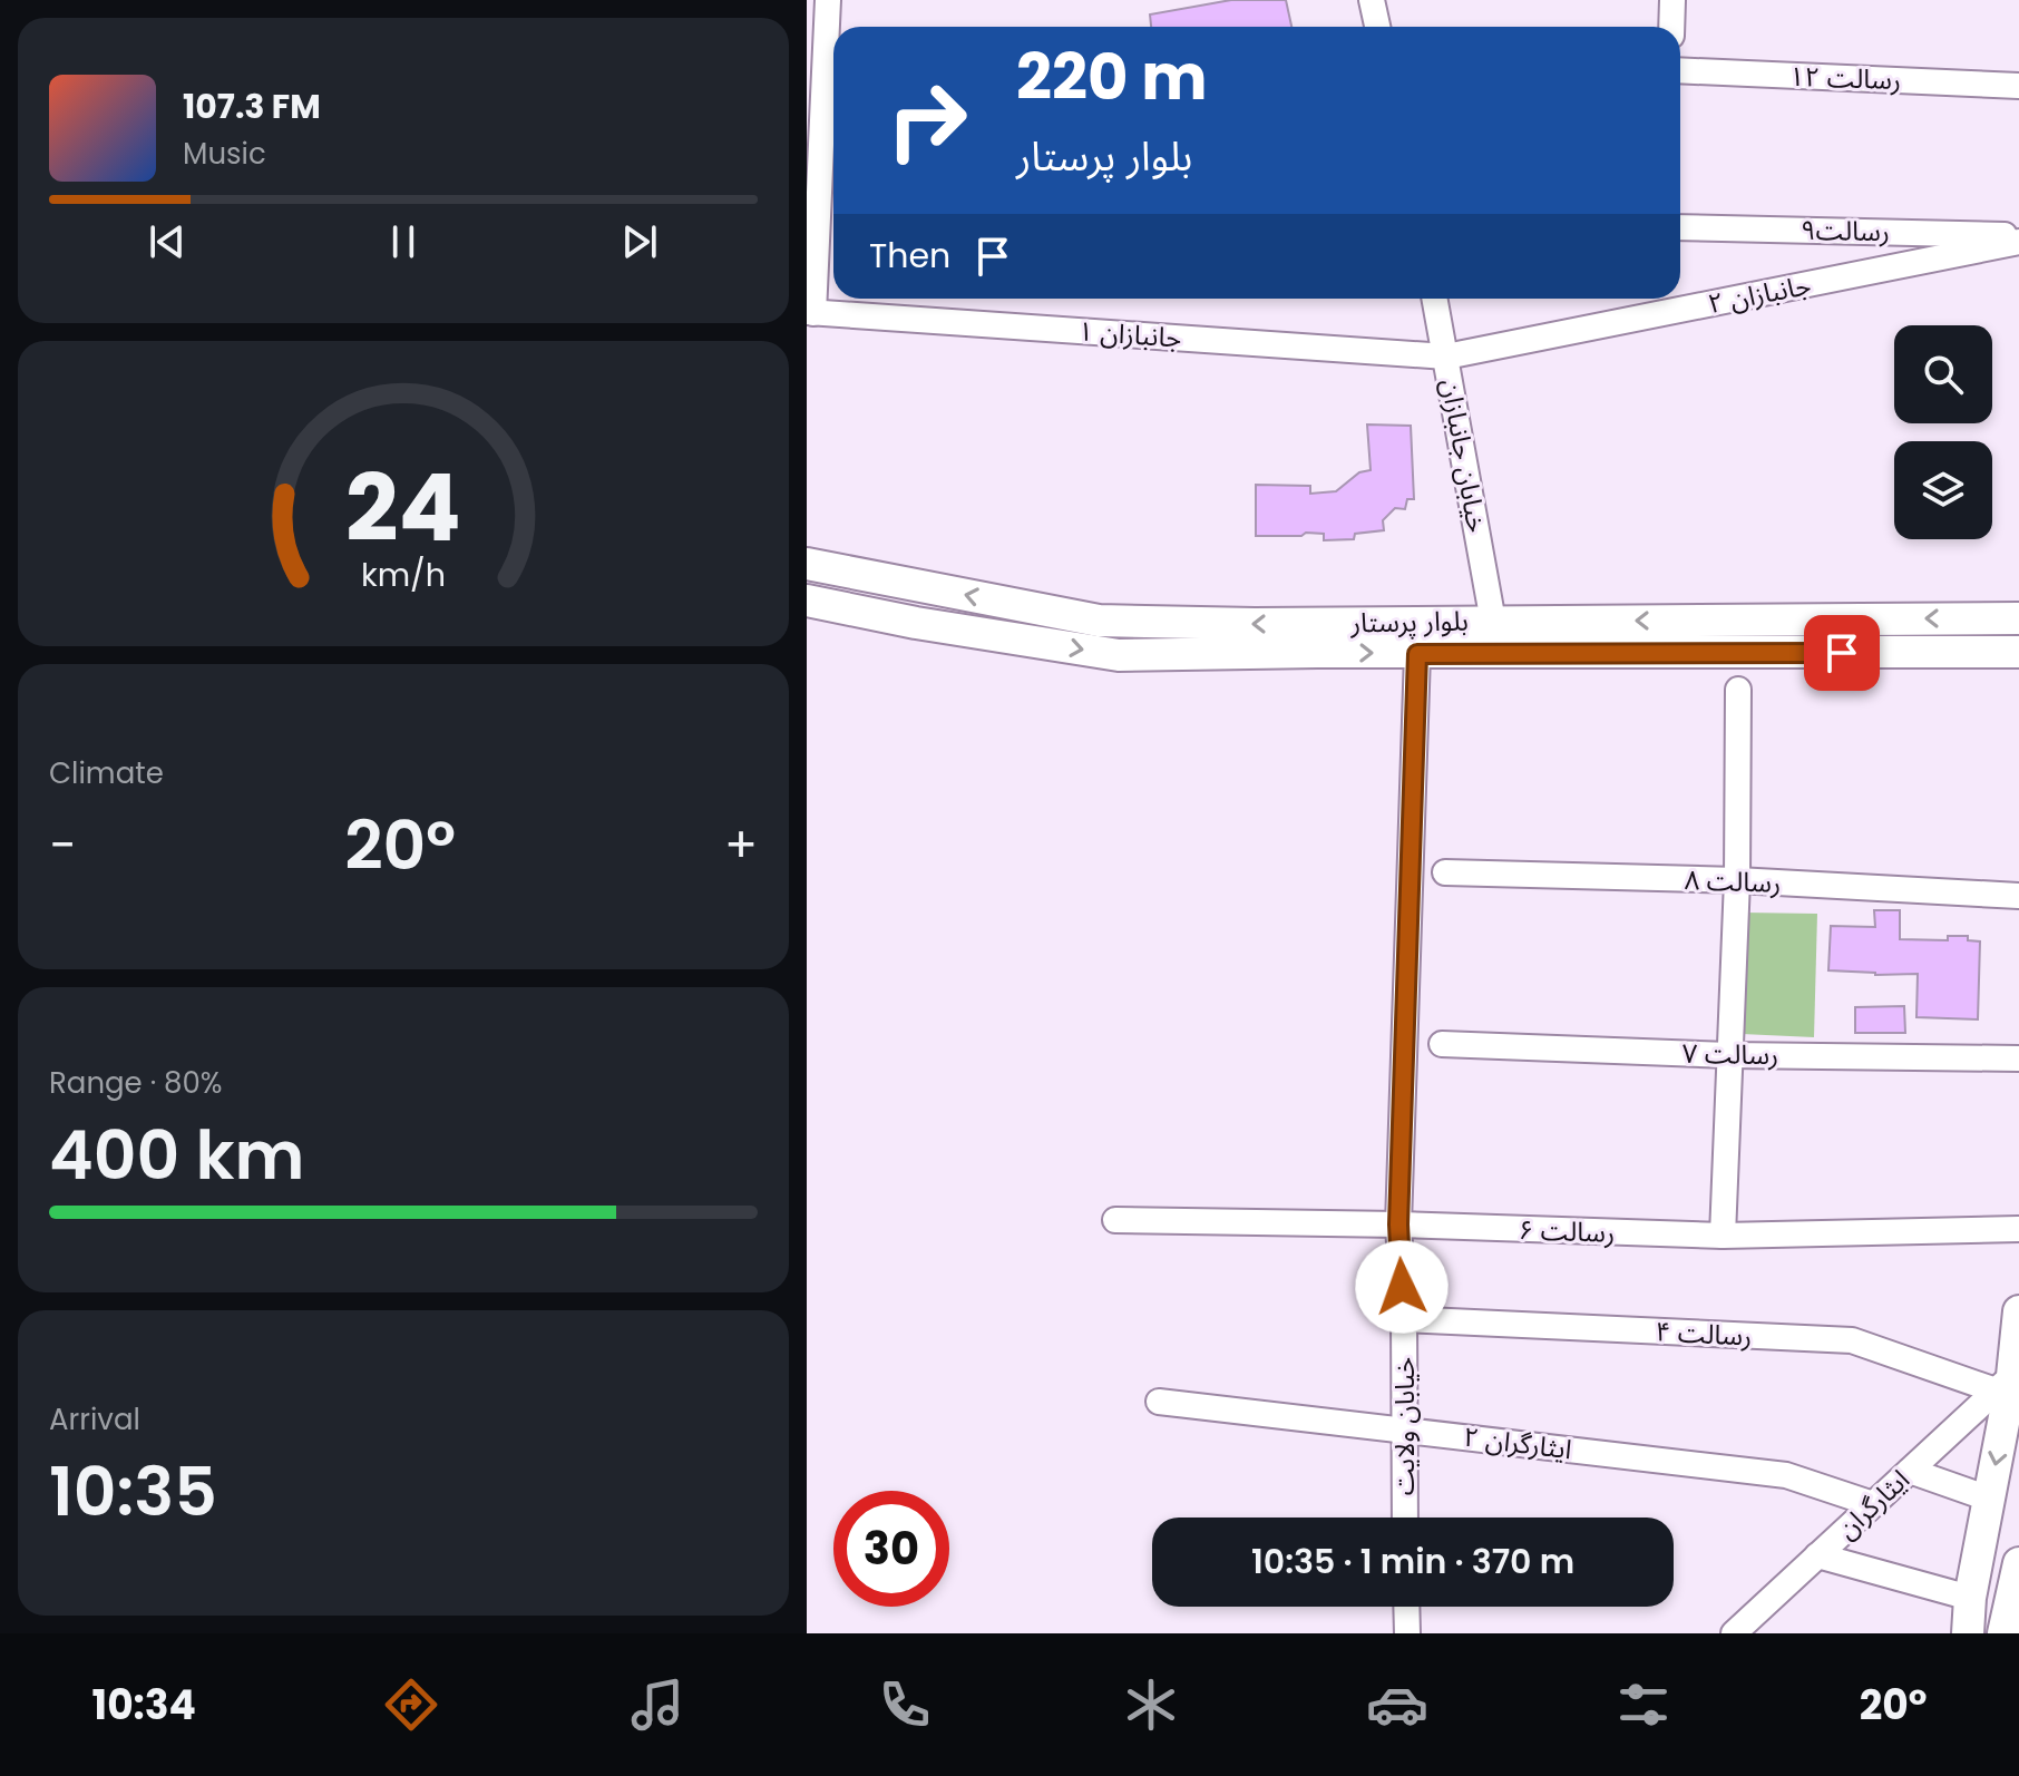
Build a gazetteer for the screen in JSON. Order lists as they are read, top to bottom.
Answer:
{
  "streets": {
    "main road": ["بلوار پرستار"],
    "street": [
      "رسالت ۱۲",
      "رسالت۹",
      "جانبازان ۲",
      "جانبازان ۱",
      "خیابان جانبازان",
      "رسالت ۸",
      "رسالت ۷",
      "رسالت ۶",
      "رسالت ۴",
      "خیابان ولایت",
      "ایثارگران ۲",
      "ایثارگران"
    ]
  },
  "crossings": [
    ["جانبازان ۲", "جانبازان ۱"],
    ["جانبازان ۲", "خیابان جانبازان"],
    ["جانبازان ۱", "خیابان جانبازان"],
    ["خیابان جانبازان", "بلوار پرستار"],
    ["بلوار پرستار", "خیابان ولایت"],
    ["رسالت ۶", "خیابان ولایت"],
    ["رسالت ۴", "خیابان ولایت"],
    ["رسالت ۴", "ایثارگران"],
    ["خیابان ولایت", "ایثارگران ۲"],
    ["ایثارگران ۲", "ایثارگران"]
  ],
  "page": {
    "turn": ["220 m", "بلوار پرستار"],
    "song": ["107.3 FM", "Music"],
    "then": "Then",
    "tile": [
      "Climate",
      ["Range · 80%", "400 km"],
      ["Arrival", "10:35"]
    ],
    "heat": ["−", "20°", "+"],
    "limit": "30",
    "trip": "10:35 · 1 min · 370 m",
    "tabs": ["10:34", "20°"],
    "gauge": ["24", "km/h"]
  }
}
